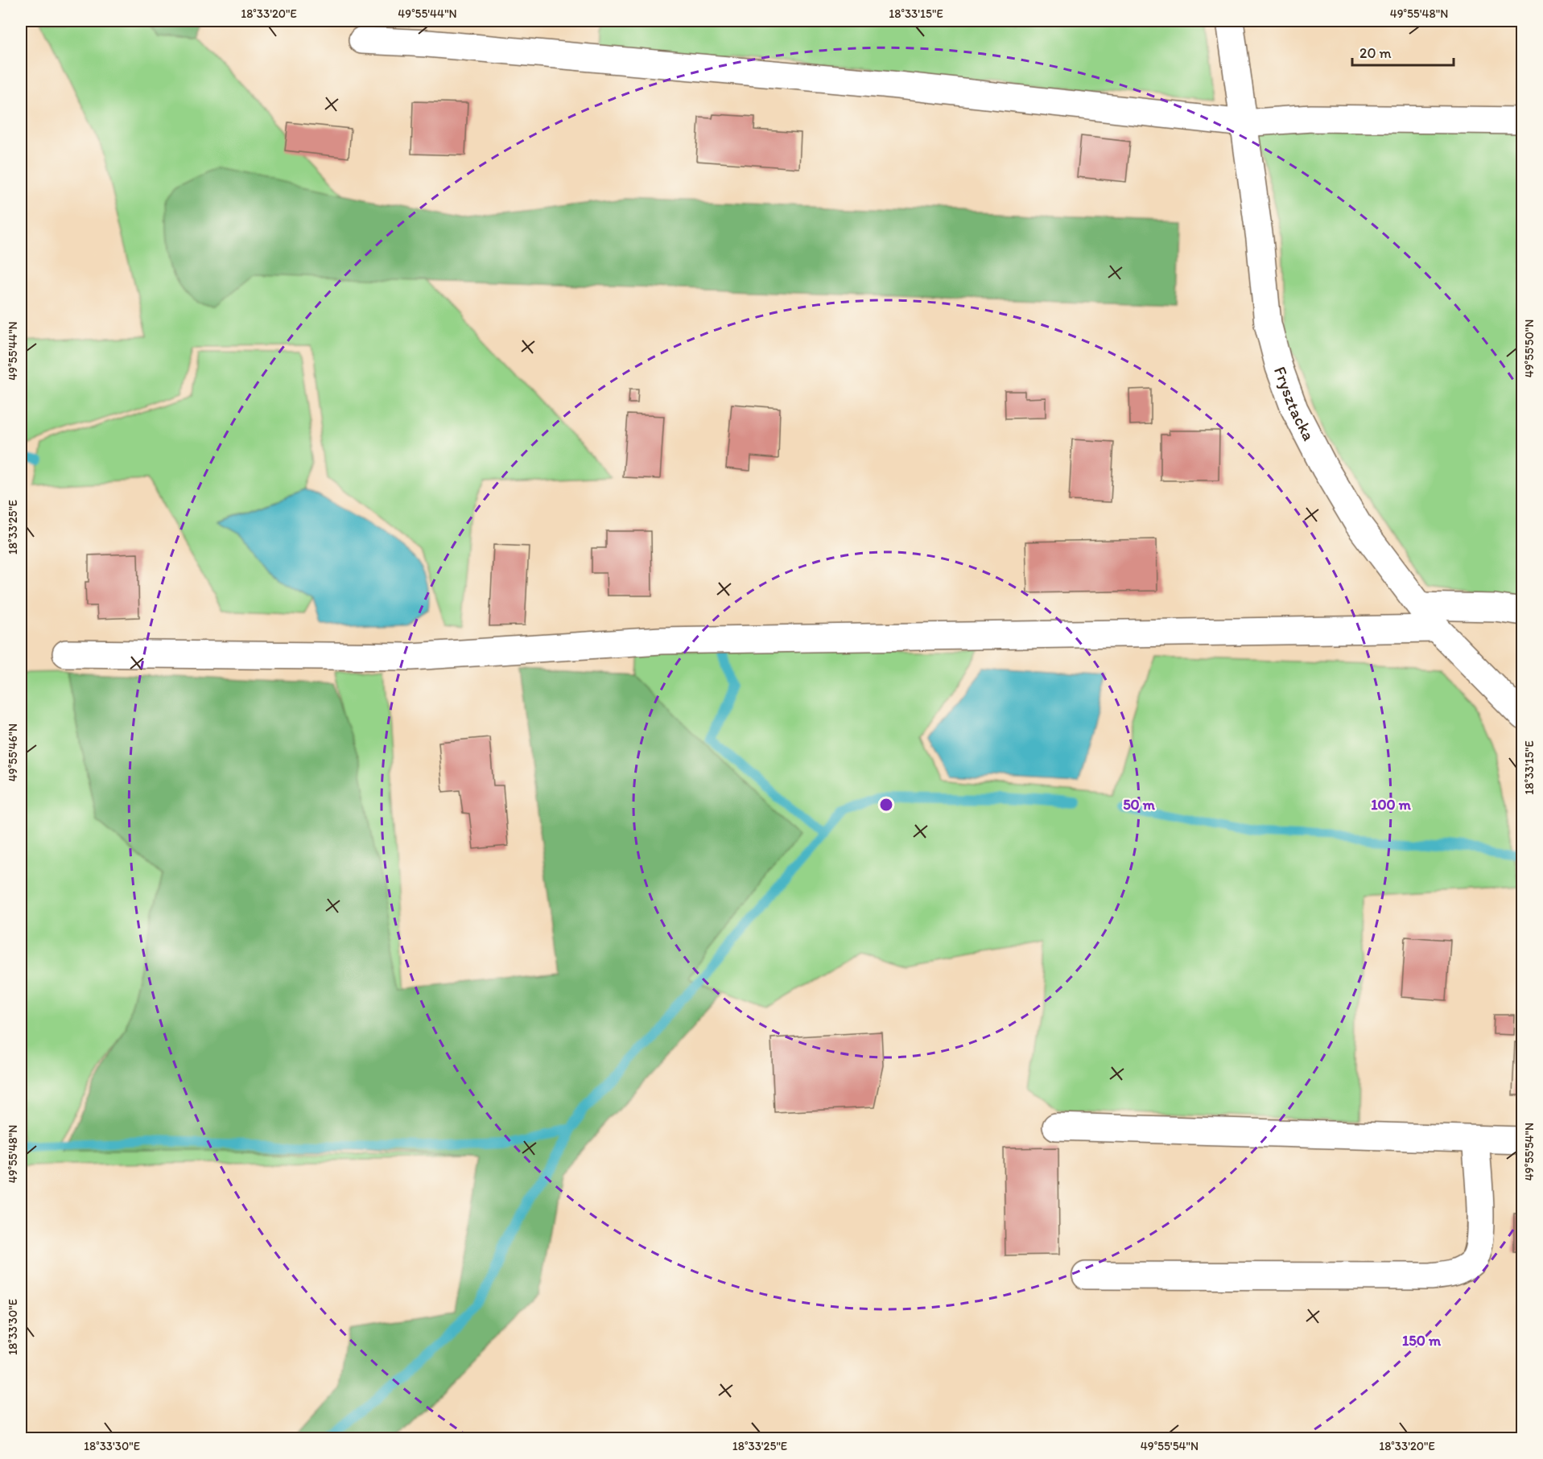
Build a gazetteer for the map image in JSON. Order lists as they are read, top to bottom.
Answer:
{
  "streets": {
    "street": ["Frysztacka"]
  },
  "scale_bar": "20 m",
  "coordinates": [
    "18°33'20\"E",
    "49°55'44\"N",
    "18°33'15\"E",
    "49°55'48\"N",
    "49°55'50\"N",
    "18°33'25\"E",
    "49°55'46\"N",
    "49°55'54\"N",
    "18°33'30\"E"
  ],
  "rings": ["50 m", "100 m", "150 m"]
}
